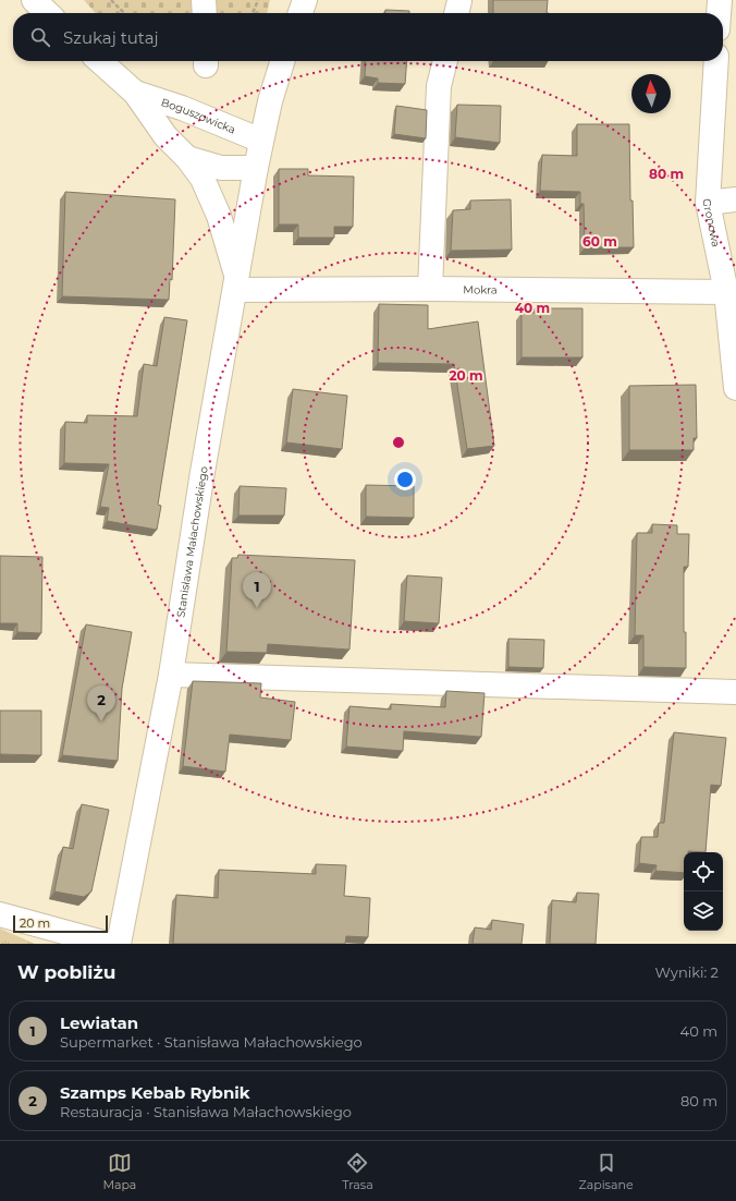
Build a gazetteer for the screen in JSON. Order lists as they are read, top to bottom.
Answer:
{
  "streets": {
    "street": [
      "Boguszowicka",
      "Gronowa",
      "Mokra",
      "Stanisława Małachowskiego"
    ]
  },
  "crossings": [
    ["Boguszowicka", "Mokra"],
    ["Boguszowicka", "Stanisława Małachowskiego"],
    ["Gronowa", "Mokra"],
    ["Mokra", "Stanisława Małachowskiego"]
  ],
  "scale_bar": "20 m",
  "north": "top",
  "page": {
    "search": "Szukaj tutaj",
    "pins": ["1", "2"],
    "scale": "20 m",
    "heading": ["W pobliżu", "Wyniki: 2"],
    "list": [
      {
        "mark": "1",
        "name": "Lewiatan",
        "note": "Supermarket · Stanisława Małachowskiego",
        "value": "40 m"
      },
      {
        "mark": "2",
        "name": "Szamps Kebab Rybnik",
        "note": "Restauracja · Stanisława Małachowskiego",
        "value": "80 m"
      }
    ],
    "nav": ["Mapa", "Trasa", "Zapisane"]
  },
  "rings": [
    "80 m",
    "60 m",
    "40 m",
    "20 m"
  ]
}
